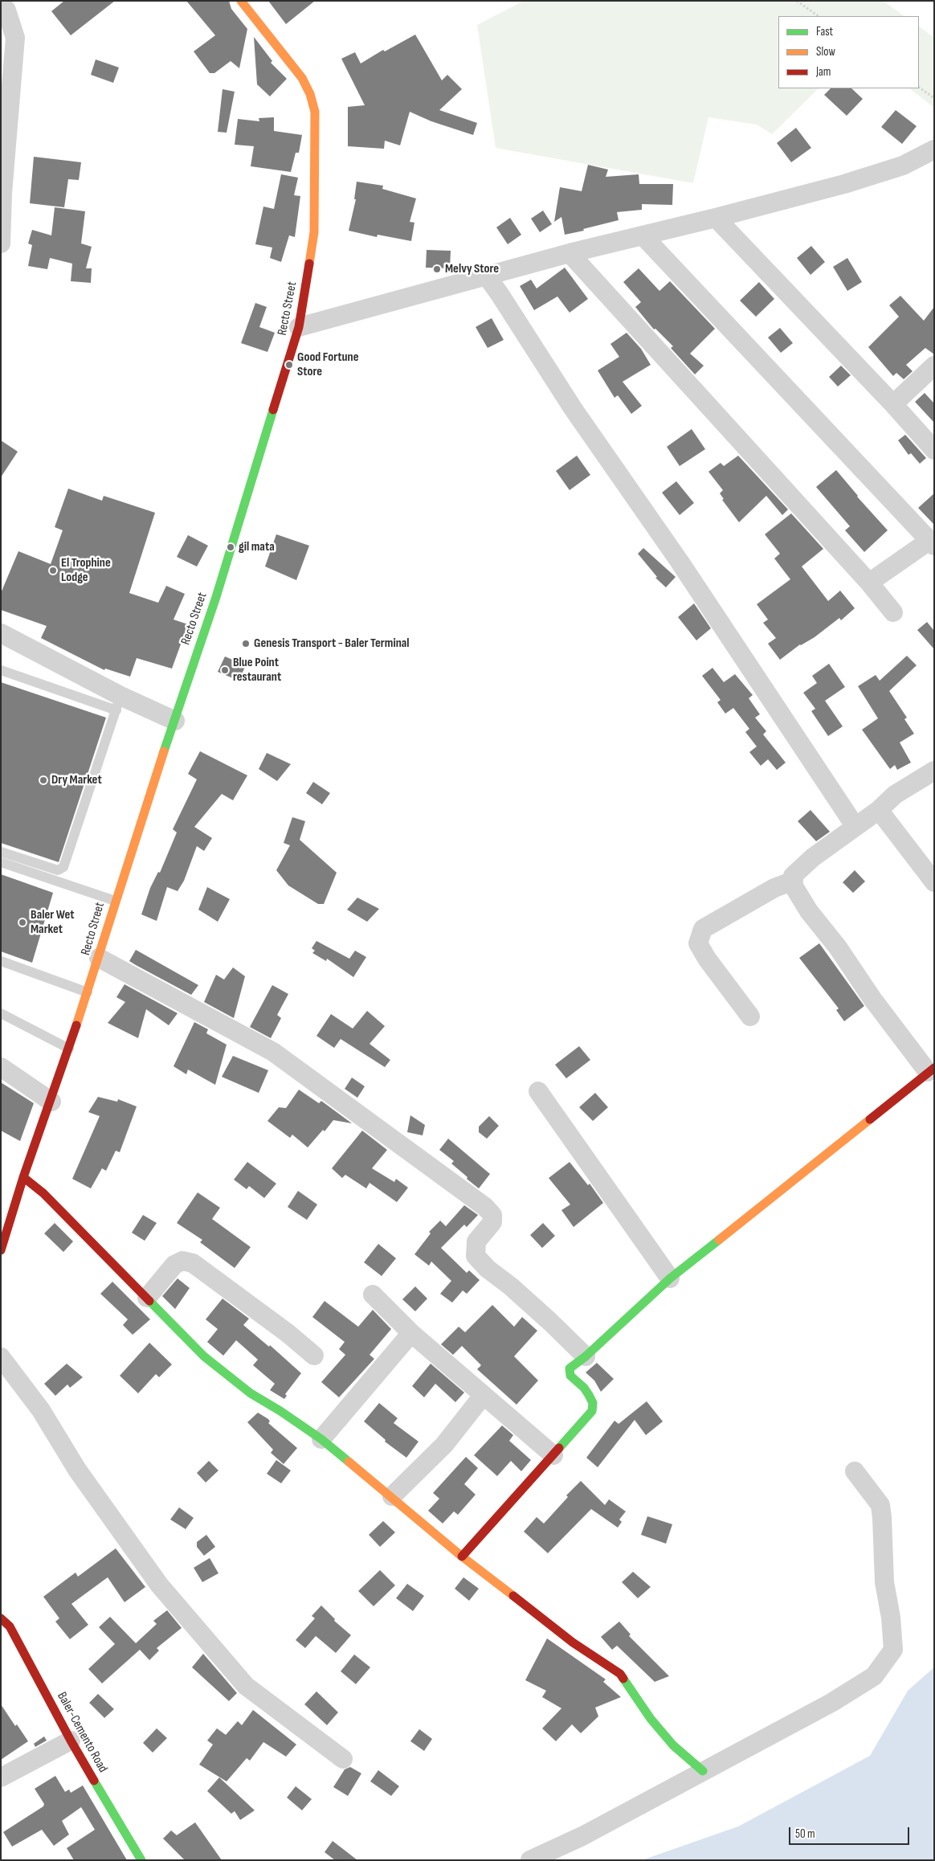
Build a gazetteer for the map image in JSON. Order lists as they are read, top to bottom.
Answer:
{
  "streets": {
    "street": ["Recto Street", "Baler-Cemento Road"]
  },
  "places": [
    "Melvy Store",
    "Good Fortune Store",
    "gil mata",
    "El Trophine Lodge",
    "Genesis Transport - Baler Terminal",
    "Blue Point restaurant",
    "Dry Market",
    "Baler Wet Market"
  ],
  "legend": ["Fast", "Slow", "Jam"],
  "scale_bar": "50 m"
}
